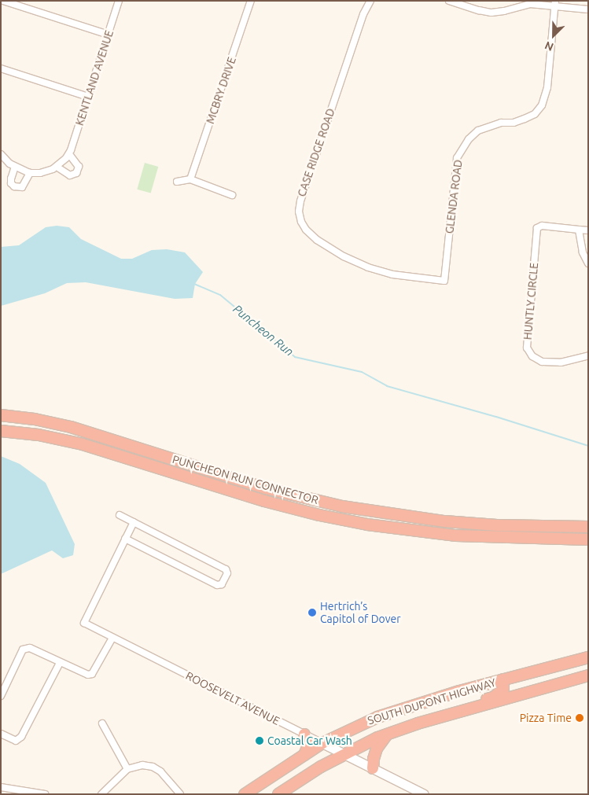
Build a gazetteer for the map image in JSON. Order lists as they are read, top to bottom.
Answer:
{
  "streets": {
    "highway": ["PUNCHEON RUN CONNECTOR", "SOUTH DUPONT HIGHWAY"],
    "street": [
      "KENTLAND AVENUE",
      "MCBRY DRIVE",
      "CASE RIDGE ROAD",
      "GLENDA ROAD",
      "HUNTLY CIRCLE",
      "ROOSEVELT AVENUE"
    ]
  },
  "crossings": [
    ["CASE RIDGE ROAD", "GLENDA ROAD"],
    ["ROOSEVELT AVENUE", "SOUTH DUPONT HIGHWAY"]
  ],
  "water": ["Puncheon Run"],
  "places": ["Hertrich’s Capitol of Dover", "Pizza Time", "Coastal Car Wash"],
  "north": "bottom left"
}
